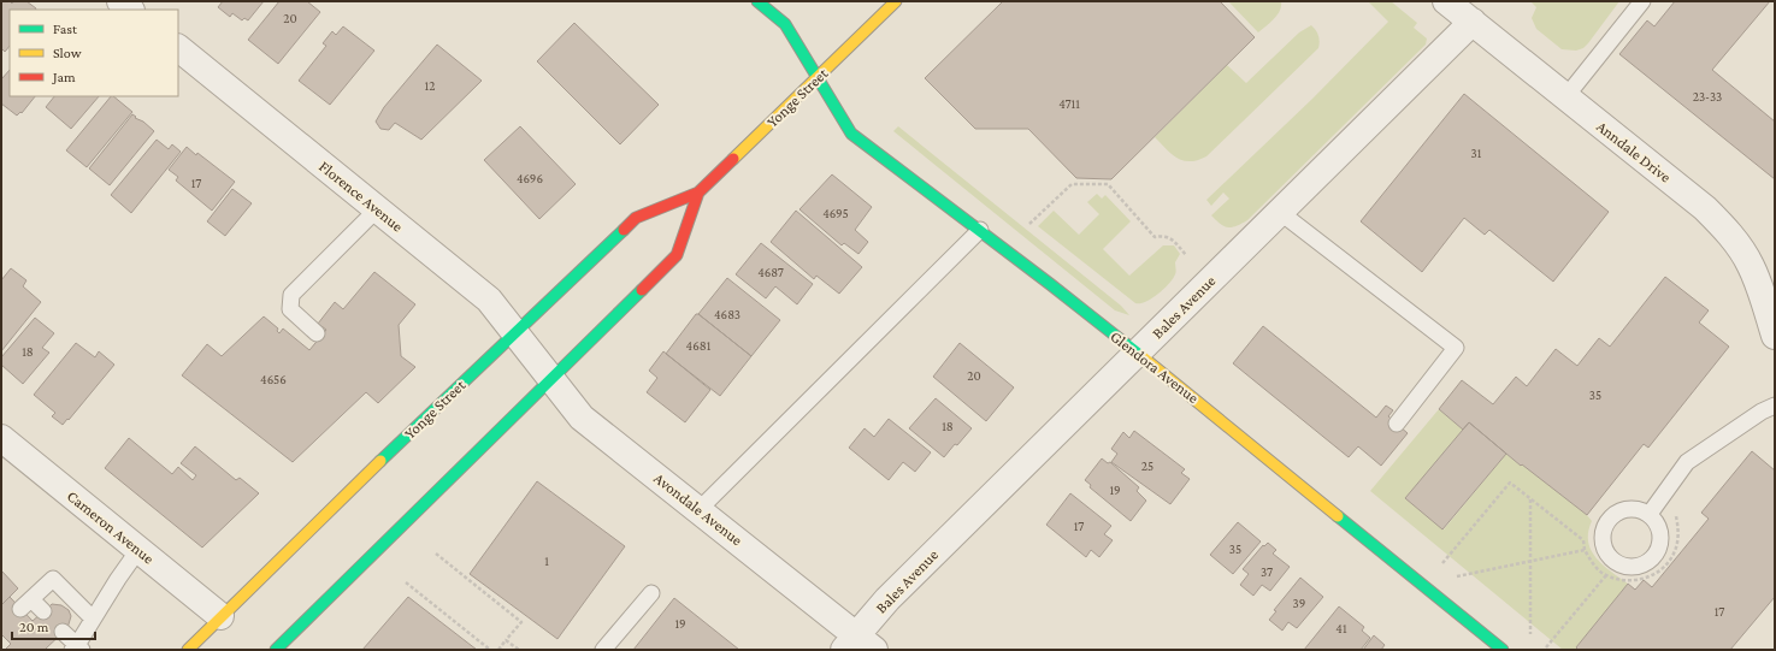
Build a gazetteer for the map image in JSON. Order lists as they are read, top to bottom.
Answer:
{
  "streets": {
    "main road": ["Yonge Street", "Glendora Avenue"],
    "street": [
      "Anndale Drive",
      "Florence Avenue",
      "Bales Avenue",
      "Avondale Avenue",
      "Cameron Avenue"
    ]
  },
  "crossings": [
    ["Yonge Street", "Florence Avenue"],
    ["Yonge Street", "Glendora Avenue"],
    ["Yonge Street", "Avondale Avenue"],
    ["Yonge Street", "Cameron Avenue"],
    ["Anndale Drive", "Bales Avenue"],
    ["Florence Avenue", "Avondale Avenue"],
    ["Bales Avenue", "Glendora Avenue"],
    ["Bales Avenue", "Avondale Avenue"]
  ],
  "house_numbers": [
    "20",
    "12",
    "23-33",
    "4711",
    "31",
    "4696",
    "17",
    "4695",
    "4687",
    "4683",
    "4681",
    "18",
    "20",
    "4656",
    "35",
    "18",
    "25",
    "19",
    "17",
    "35",
    "1",
    "37",
    "39",
    "17",
    "19",
    "41"
  ],
  "legend": ["Fast", "Slow", "Jam"],
  "scale_bar": "20 m"
}
